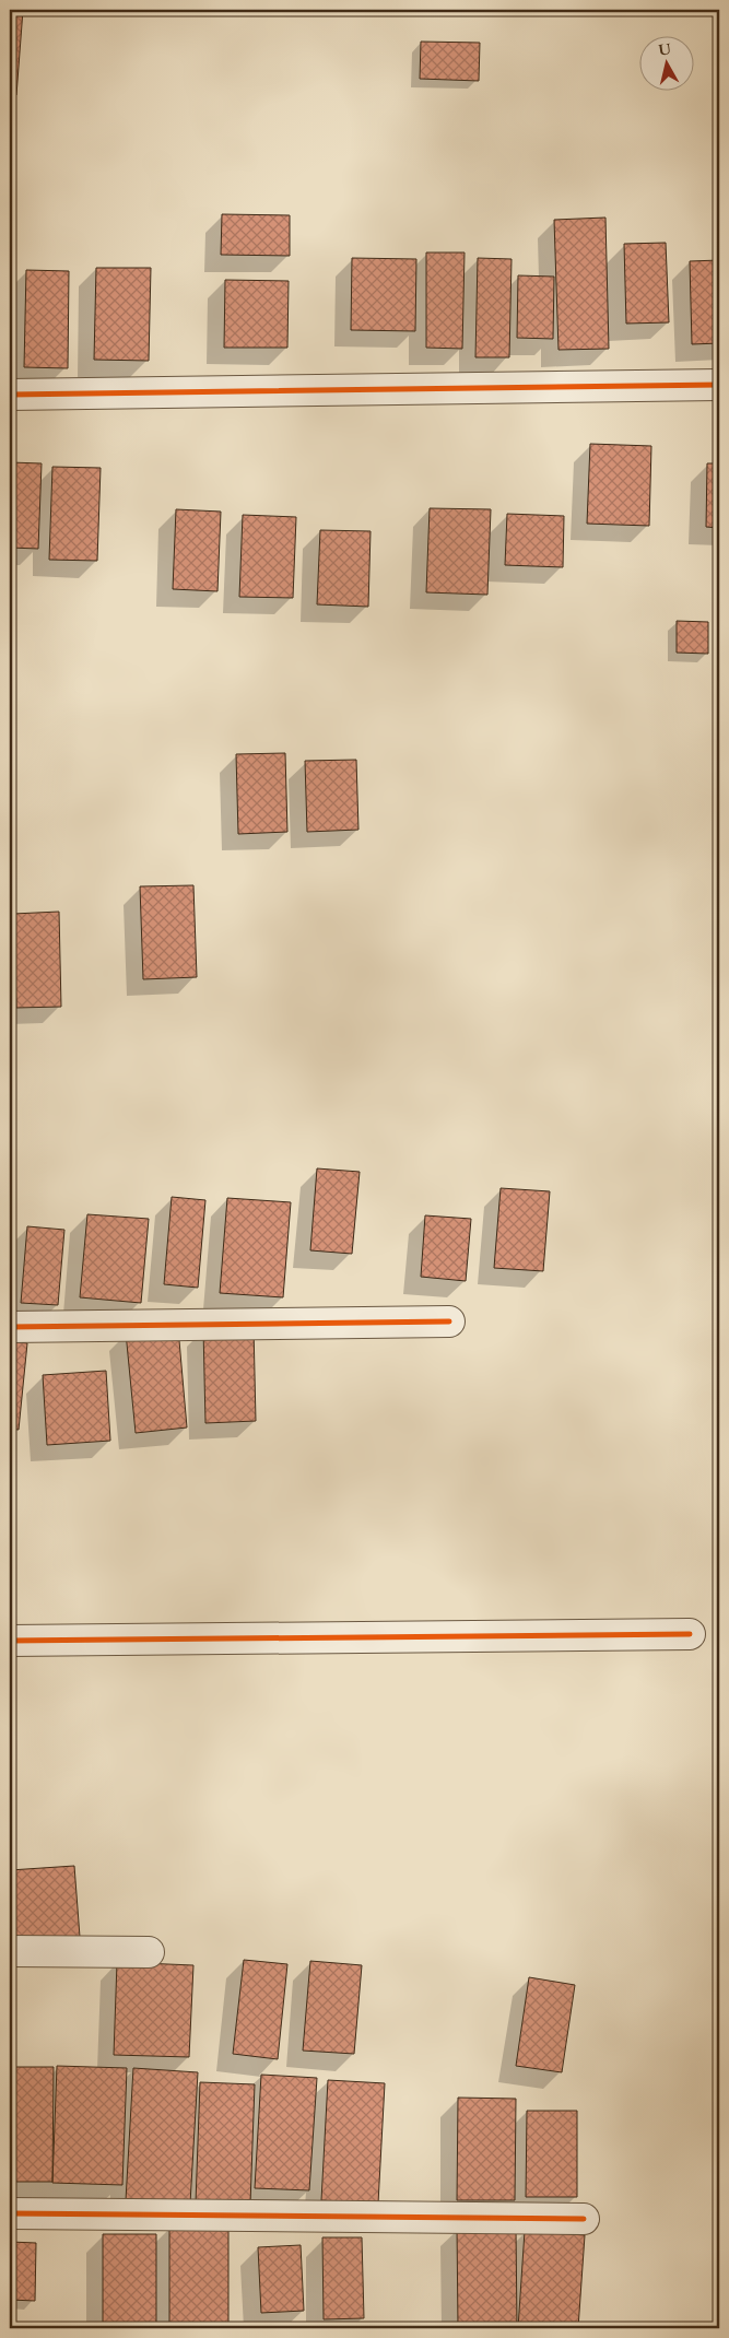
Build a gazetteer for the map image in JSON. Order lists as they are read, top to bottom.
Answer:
{
  "north": "top"
}
